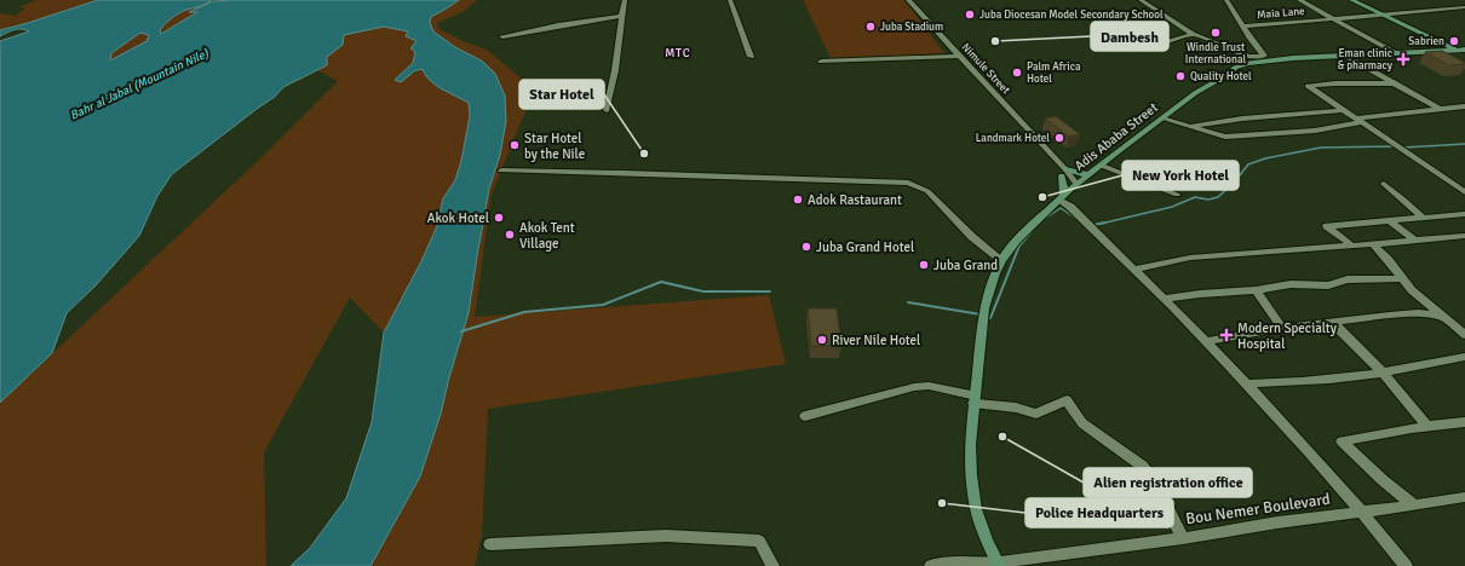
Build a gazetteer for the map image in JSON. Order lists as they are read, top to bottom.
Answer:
{
  "streets": {
    "street": [
      "Maia Lane",
      "Nimule Street",
      "Adis Ababa Street",
      "Bou Nemer Boulevard"
    ]
  },
  "crossings": [
    ["Nimule Street", "Adis Ababa Street"],
    ["Adis Ababa Street", "Bou Nemer Boulevard"]
  ],
  "districts": ["MTC"],
  "water": ["Bahr al Jabal (Mountain Nile)"],
  "places": {
    "other": [
      "Juba Diocesan Model Secondary School",
      "Juba Stadium",
      "Windle Trust International",
      "Dambesh",
      "Sabrien",
      "Palm Africa Hotel",
      "Quality Hotel",
      "Landmark Hotel",
      "Star Hotel by the Nile",
      "Star Hotel",
      "New York Hotel",
      "Adok Rastaurant",
      "Akok Hotel",
      "Akok Tent Village",
      "Juba Grand Hotel",
      "Juba Grand",
      "River Nile Hotel",
      "Alien registration office",
      "Police Headquarters"
    ],
    "health": ["Eman clinic & pharmacy", "Modern Specialty Hospital"]
  }
}
